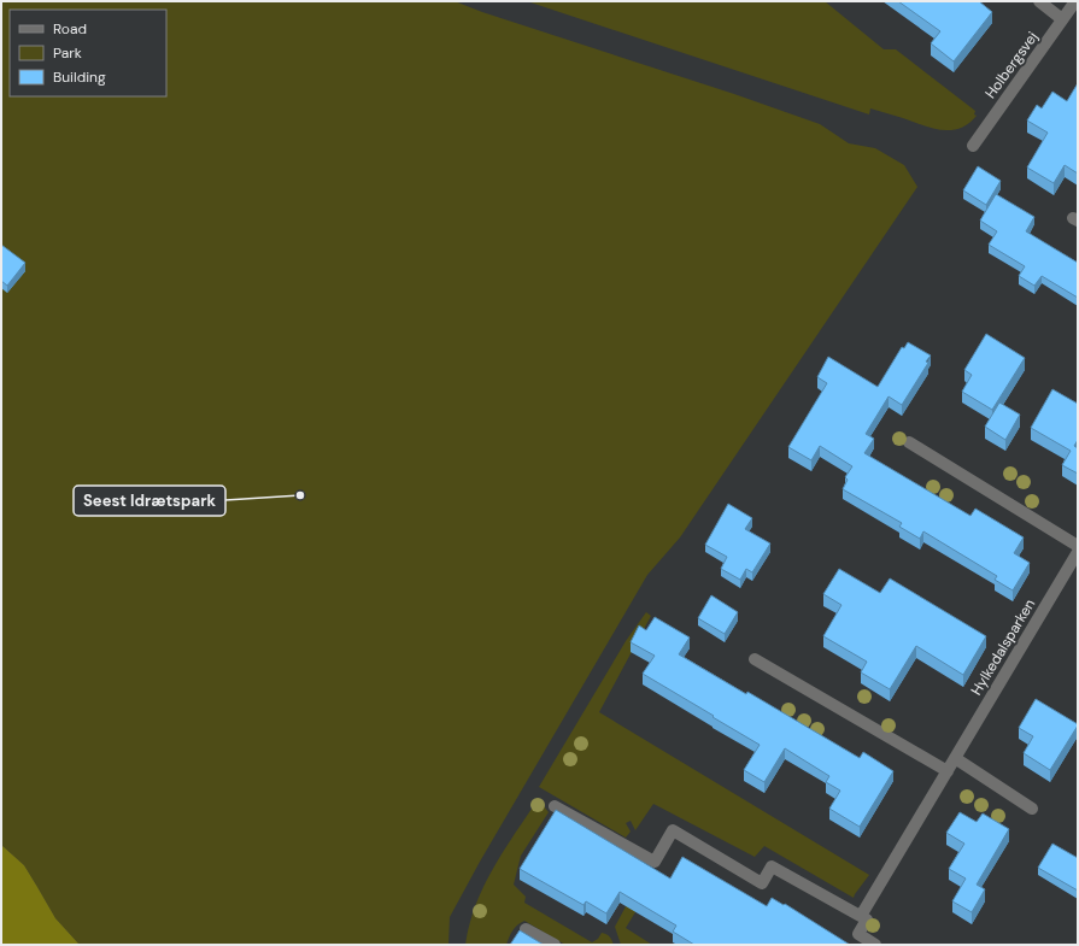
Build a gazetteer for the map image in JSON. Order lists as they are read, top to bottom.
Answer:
{
  "streets": {
    "street": ["Holbergsvej", "Hylkedalsparken"]
  },
  "places": ["Seest Idrætspark"],
  "legend": ["Road", "Park", "Building"]
}
